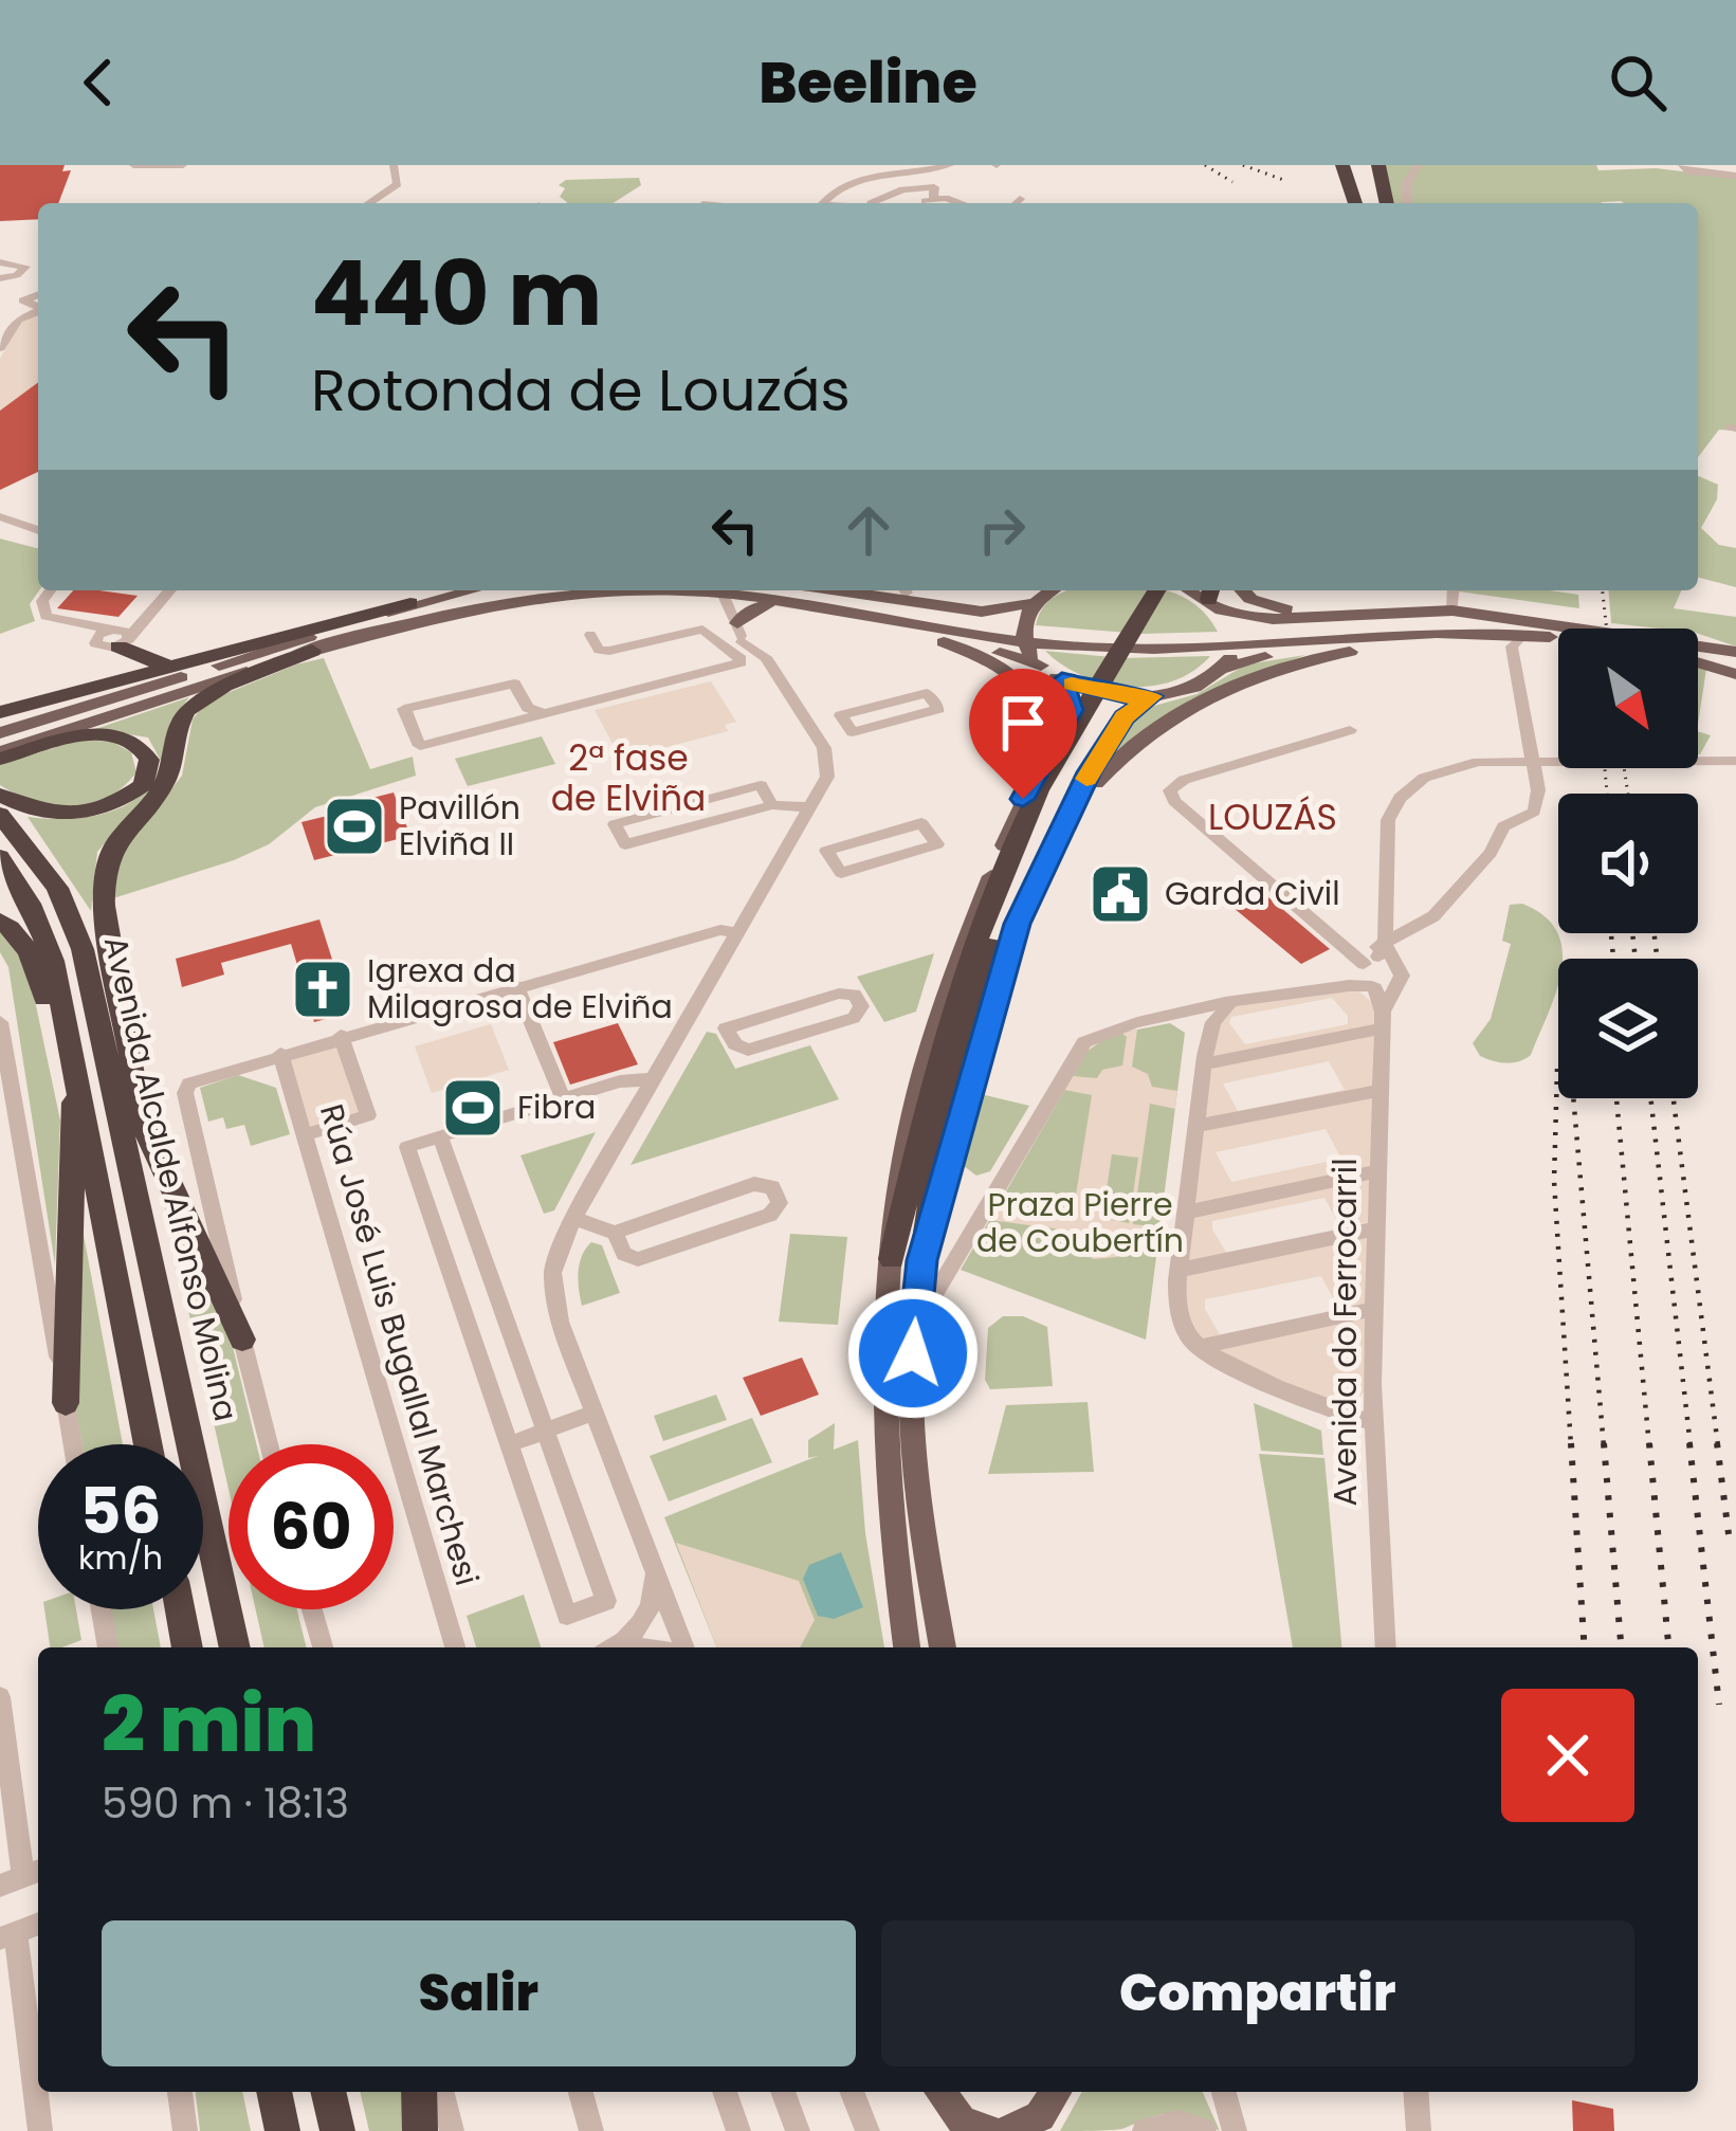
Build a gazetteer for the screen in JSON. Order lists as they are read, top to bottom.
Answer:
{
  "streets": {
    "highway": ["Avenida Alcalde Alfonso Molina"],
    "street": ["Avenida do Ferrocarril", "Rúa José Luis Bugallal Marchesi"]
  },
  "districts": ["2ª fase de Elviña", "LOUZÁS"],
  "parks": ["Praza Pierre de Coubertín"],
  "places": {
    "sports": ["Pavillón Elviña II", "Fibra"],
    "public building": ["Garda Civil"],
    "church": ["Igrexa da Milagrosa de Elviña"]
  },
  "north": "bottom right",
  "page": {
    "header": "Beeline",
    "turn": ["440 m", "Rotonda de Louzás"],
    "speed": "56 km/h",
    "limit": "60",
    "heading": ["2 min", "590 m · 18:13"],
    "buttons": ["Salir", "Compartir"]
  }
}
